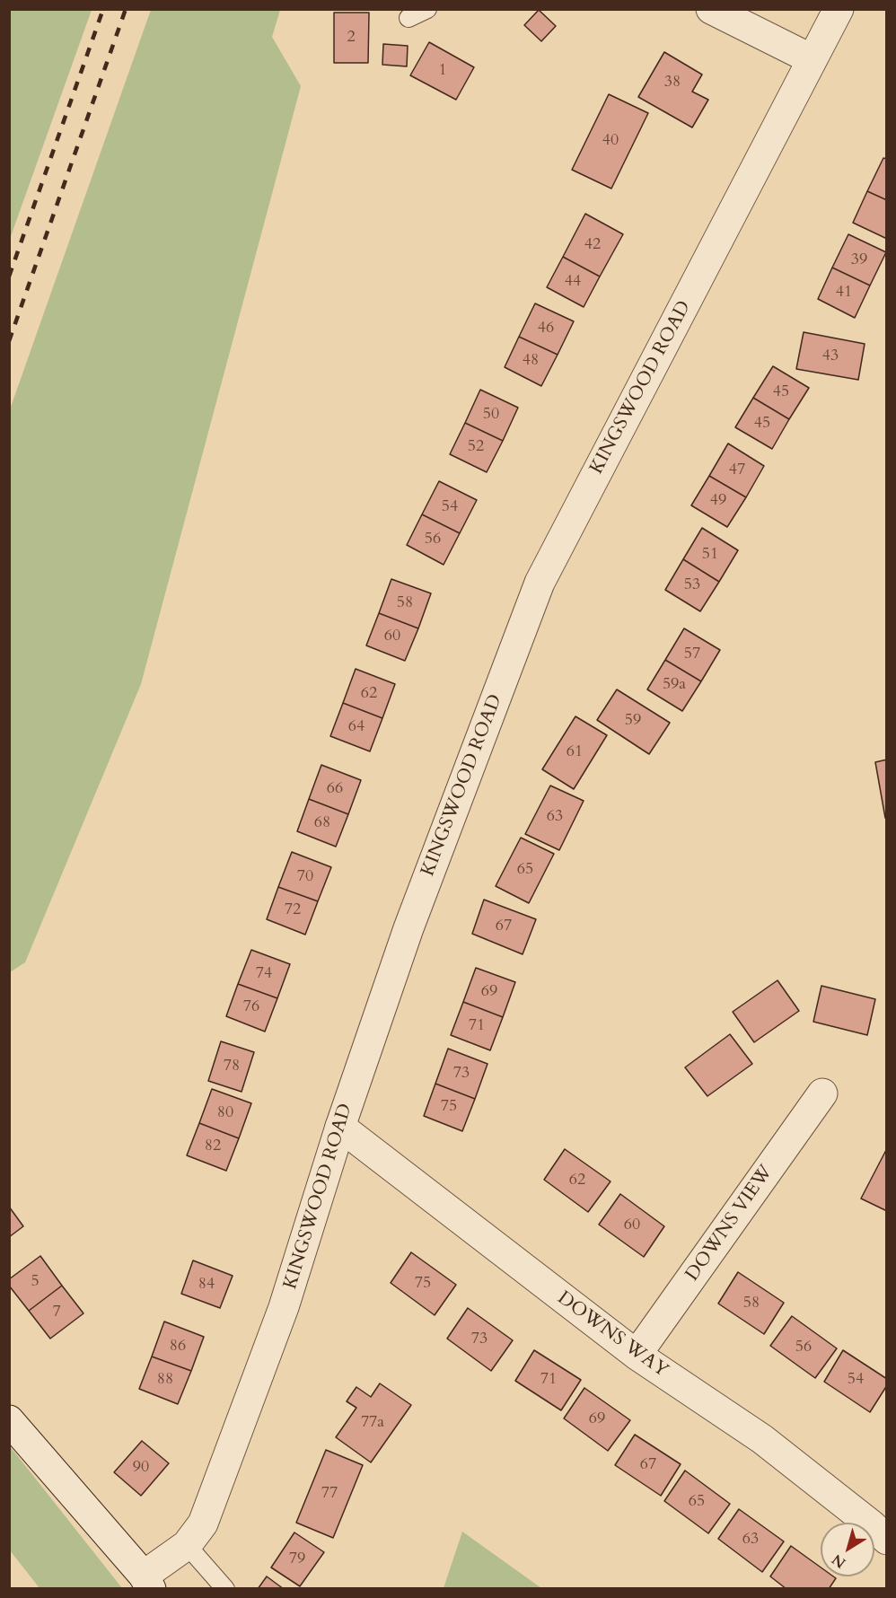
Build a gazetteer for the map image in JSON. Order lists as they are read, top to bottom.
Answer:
{
  "streets": {
    "street": ["KINGSWOOD ROAD", "DOWNS VIEW", "DOWNS WAY"]
  },
  "crossings": [
    ["KINGSWOOD ROAD", "DOWNS WAY"],
    ["DOWNS VIEW", "DOWNS WAY"]
  ],
  "house_numbers": [
    "2",
    "1",
    "38",
    "40",
    "42",
    "39",
    "44",
    "41",
    "46",
    "43",
    "48",
    "45",
    "50",
    "45",
    "52",
    "47",
    "49",
    "54",
    "56",
    "51",
    "53",
    "58",
    "60",
    "57",
    "59a",
    "62",
    "59",
    "64",
    "61",
    "66",
    "63",
    "68",
    "65",
    "70",
    "72",
    "67",
    "74",
    "69",
    "76",
    "71",
    "78",
    "73",
    "75",
    "80",
    "82",
    "62",
    "60",
    "5",
    "75",
    "84",
    "58",
    "7",
    "73",
    "86",
    "56",
    "88",
    "71",
    "54",
    "69",
    "77a",
    "67",
    "90",
    "77",
    "65",
    "63",
    "79"
  ],
  "north": "bottom left"
}
